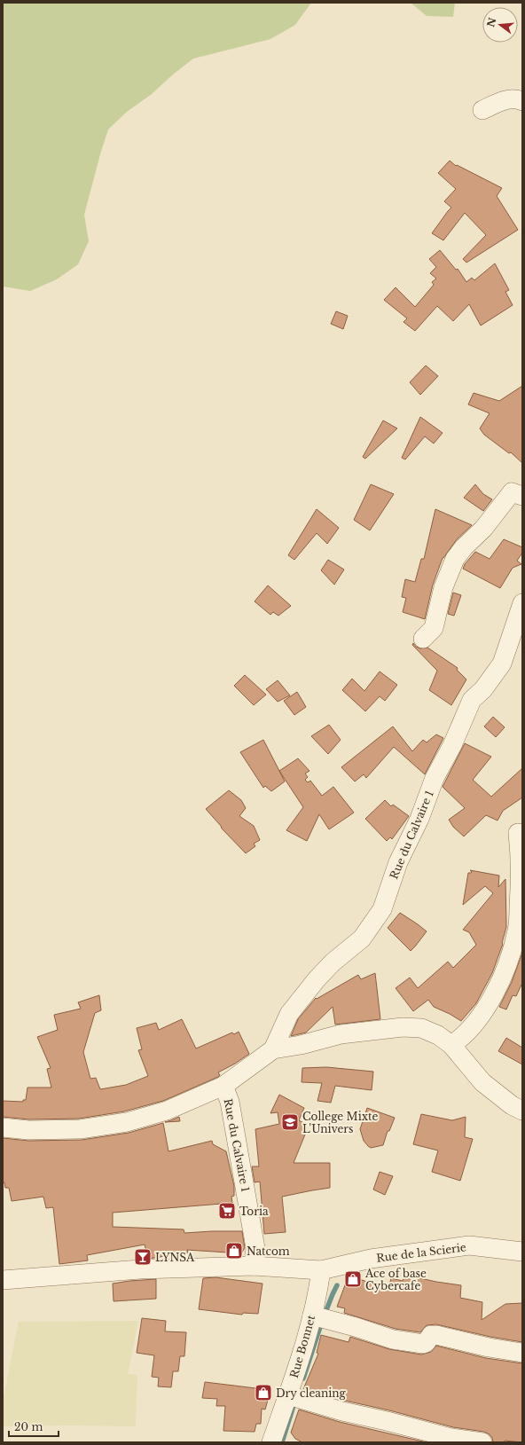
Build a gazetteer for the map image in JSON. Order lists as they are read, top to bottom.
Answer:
{
  "streets": {
    "street": ["Rue du Calvaire 1", "Rue de la Scierie", "Rue Bonnet"]
  },
  "crossings": [
    ["Rue du Calvaire 1", "Rue de la Scierie"],
    ["Rue de la Scierie", "Rue Bonnet"]
  ],
  "places": {
    "school or university": ["College Mixte L'Univers"],
    "supermarket": ["Toria"],
    "shop": ["Natcom", "Ace of base Cybercafe", "Dry cleaning"],
    "bar": ["LYNSA"]
  },
  "scale_bar": "20 m",
  "north": "left"
}
